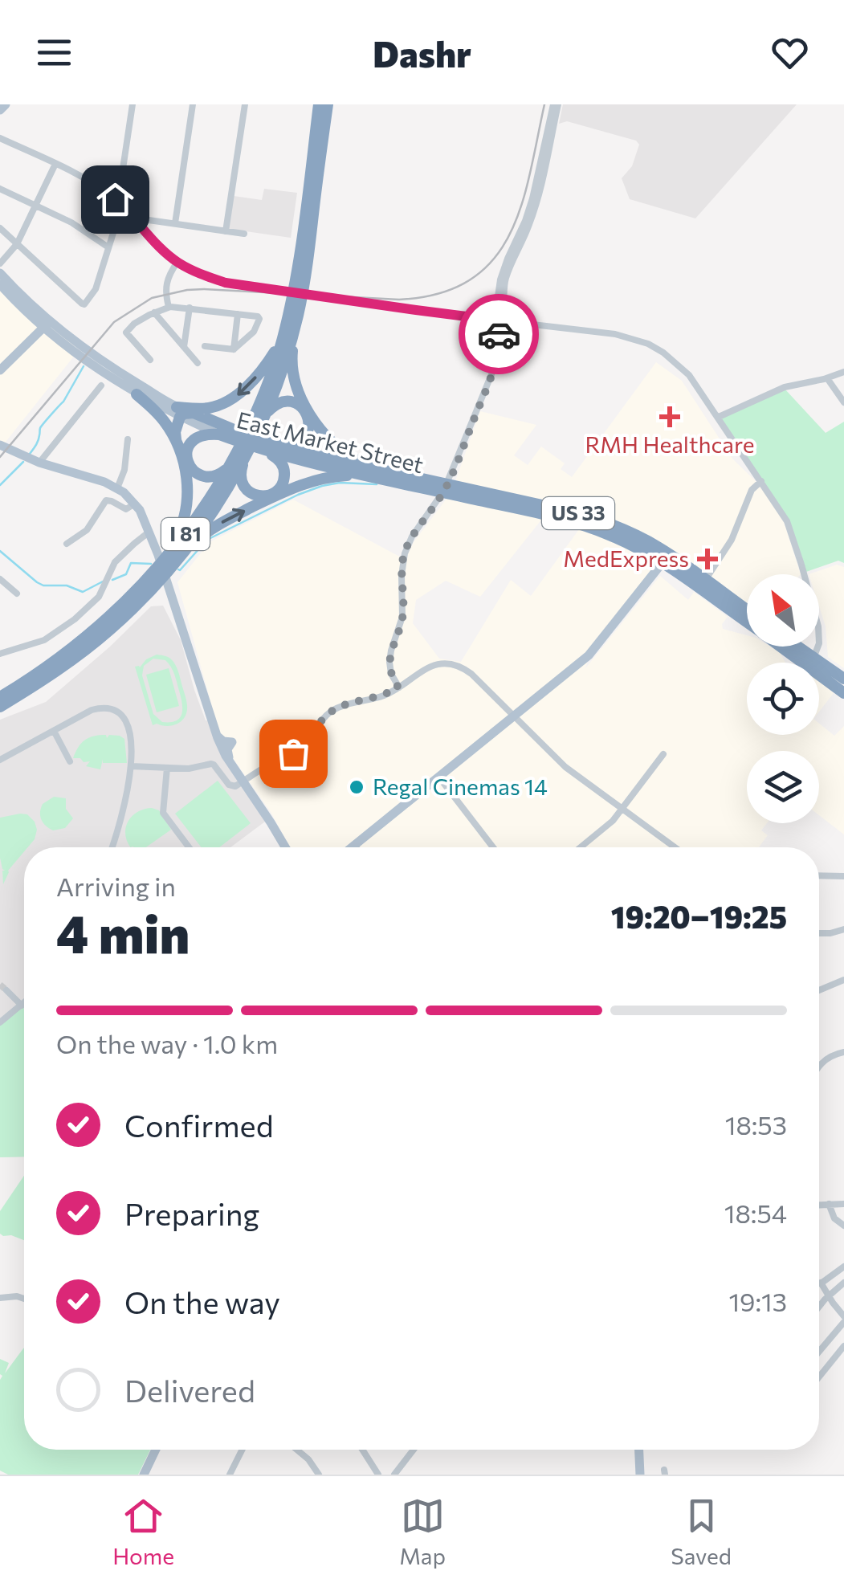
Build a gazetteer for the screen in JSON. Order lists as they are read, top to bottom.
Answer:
{
  "streets": {
    "highway": ["East Market Street", "US 33", "I 81"]
  },
  "crossings": [
    ["East Market Street", "I 81"]
  ],
  "places": {
    "health": ["RMH Healthcare", "MedExpress"],
    "other": ["Regal Cinemas 14"]
  },
  "north": "top left",
  "page": {
    "header": "Dashr",
    "heading": ["4 min", "Arriving in", "19:20–19:25"],
    "bar": "On the way · 1.0 km",
    "list": [
      ["Confirmed", "18:53"],
      ["Preparing", "18:54"],
      ["On the way", "19:13"],
      "Delivered"
    ],
    "tabs": ["Home", "Map", "Saved"]
  }
}
